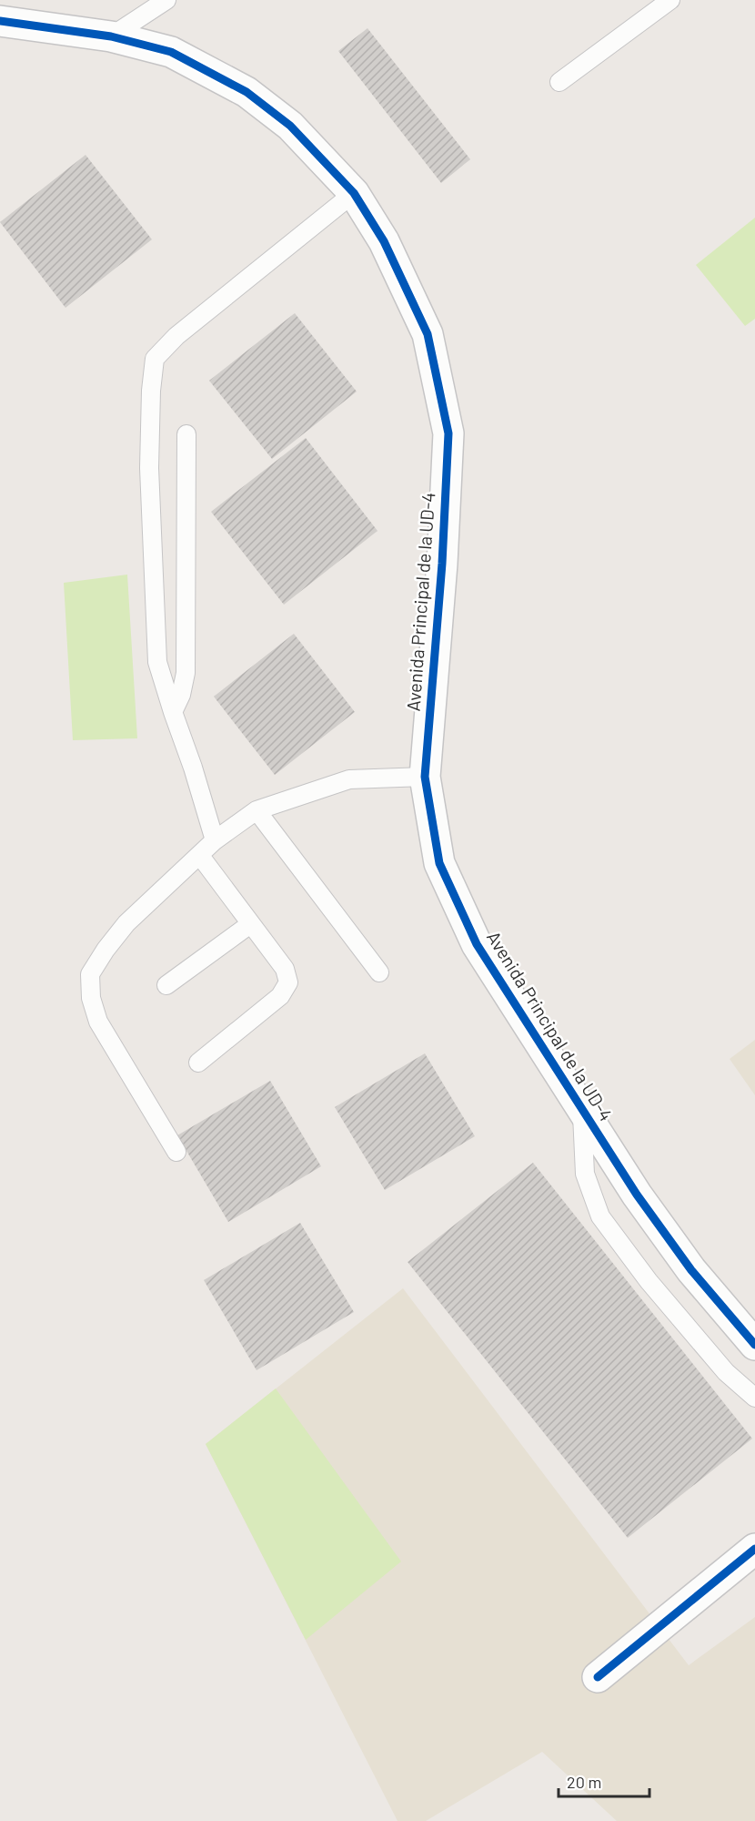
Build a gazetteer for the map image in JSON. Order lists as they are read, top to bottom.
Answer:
{
  "streets": {
    "street": ["Avenida Principal de la UD-4"]
  },
  "scale_bar": "20 m"
}
